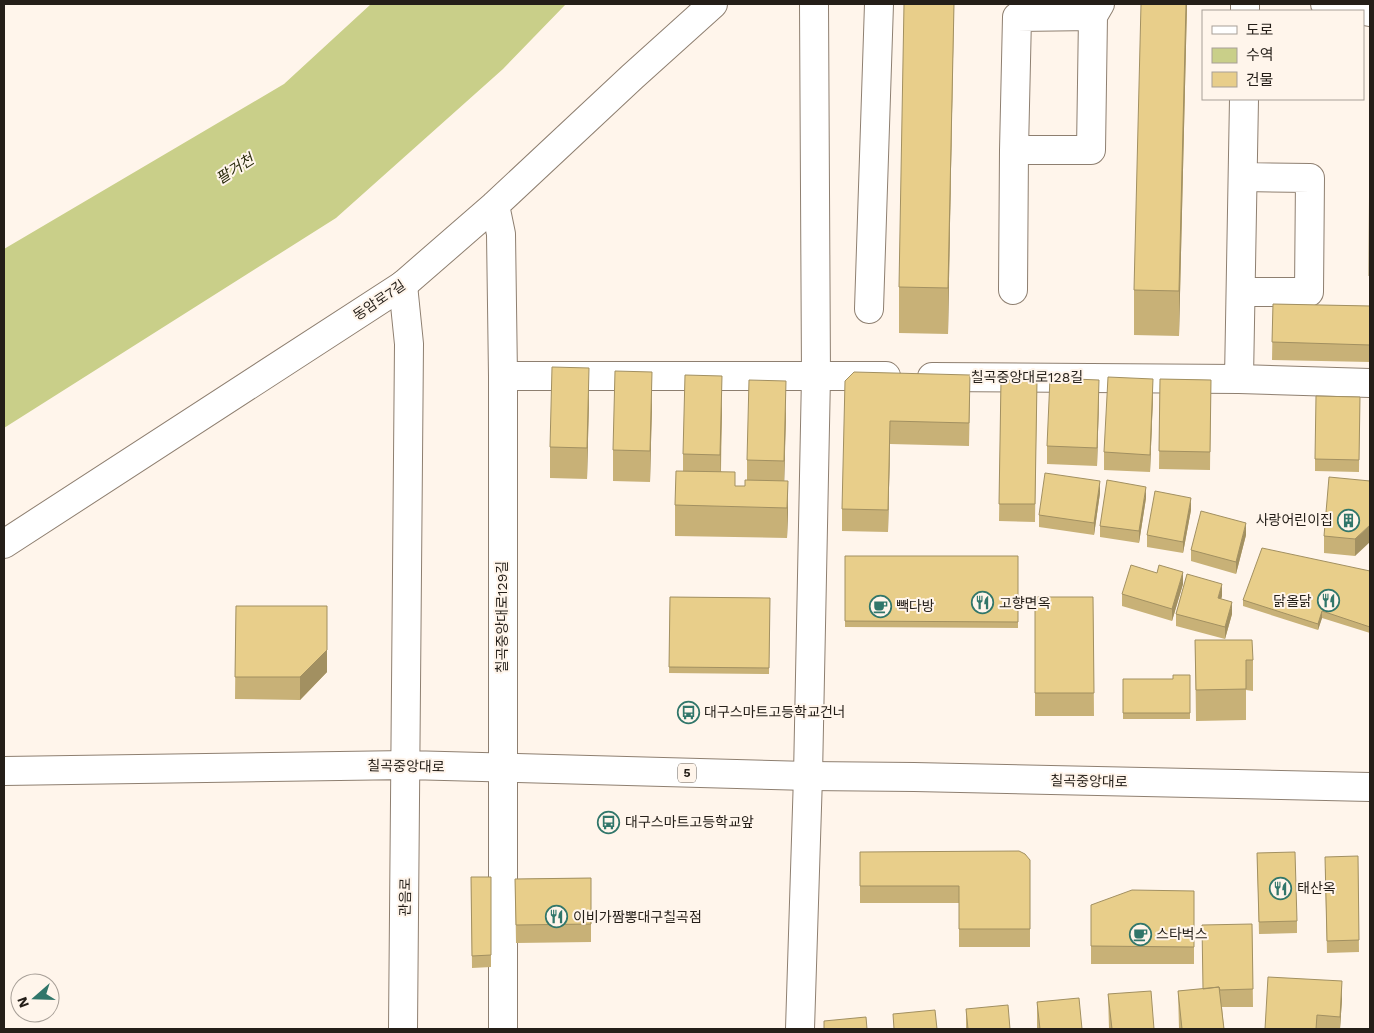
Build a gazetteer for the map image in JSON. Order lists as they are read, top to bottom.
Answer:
{
  "streets": {
    "street": [
      "동암로7길",
      "칠곡중앙대로128길",
      "칠곡중앙대로129길",
      "칠곡중앙대로",
      "5",
      "관음로"
    ]
  },
  "crossings": [
    ["동암로7길", "칠곡중앙대로129길"],
    ["동암로7길", "관음로"],
    ["칠곡중앙대로128길", "칠곡중앙대로129길"],
    ["칠곡중앙대로129길", "칠곡중앙대로"],
    ["칠곡중앙대로", "관음로"]
  ],
  "water": ["팔거천"],
  "places": {
    "building": ["사랑어린이집"],
    "restaurant": [
      "닭올닭",
      "고향면옥",
      "태산옥",
      "이비가짬뽕대구칠곡점"
    ],
    "cafe": ["빽다방", "스타벅스"],
    "bus stop": ["대구스마트고등학교건너", "대구스마트고등학교앞"]
  },
  "legend": ["도로", "수역", "건물"],
  "north": "left"
}
